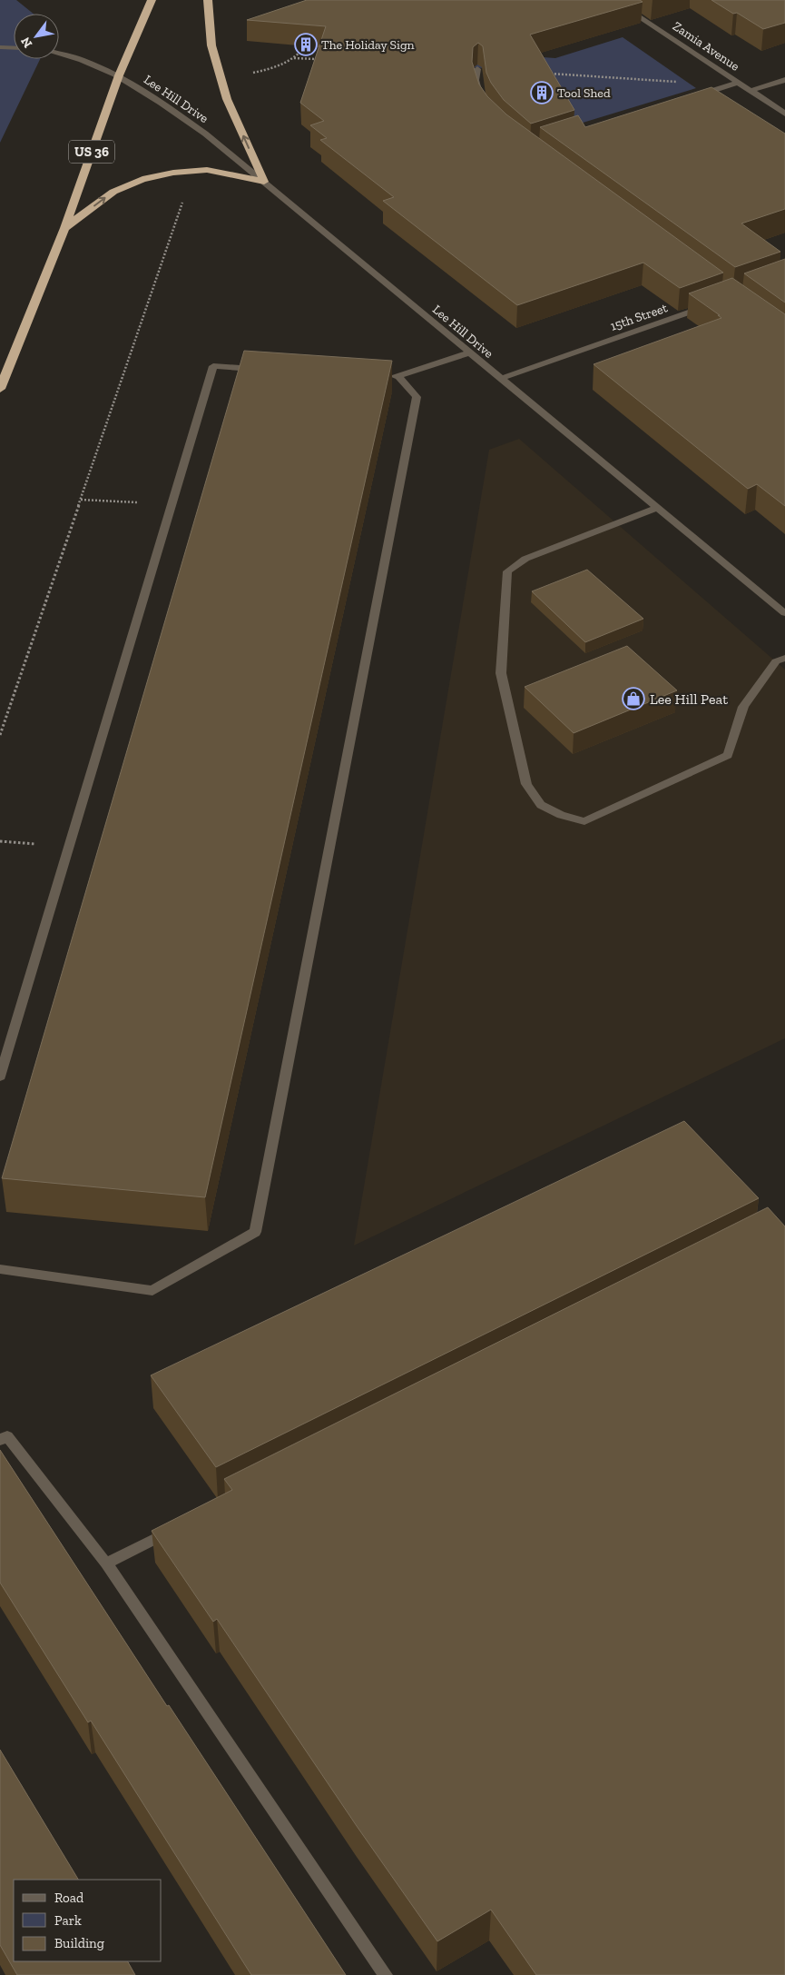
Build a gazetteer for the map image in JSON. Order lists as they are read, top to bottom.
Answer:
{
  "streets": {
    "highway": ["US 36"],
    "street": ["Zamia Avenue", "Lee Hill Drive", "15th Street"]
  },
  "crossings": [
    ["Lee Hill Drive", "US 36"],
    ["Lee Hill Drive", "15th Street"]
  ],
  "places": {
    "building": ["The Holiday Sign", "Tool Shed"],
    "shop": ["Lee Hill Peat"]
  },
  "legend": ["Road", "Park", "Building"],
  "north": "bottom left"
}
